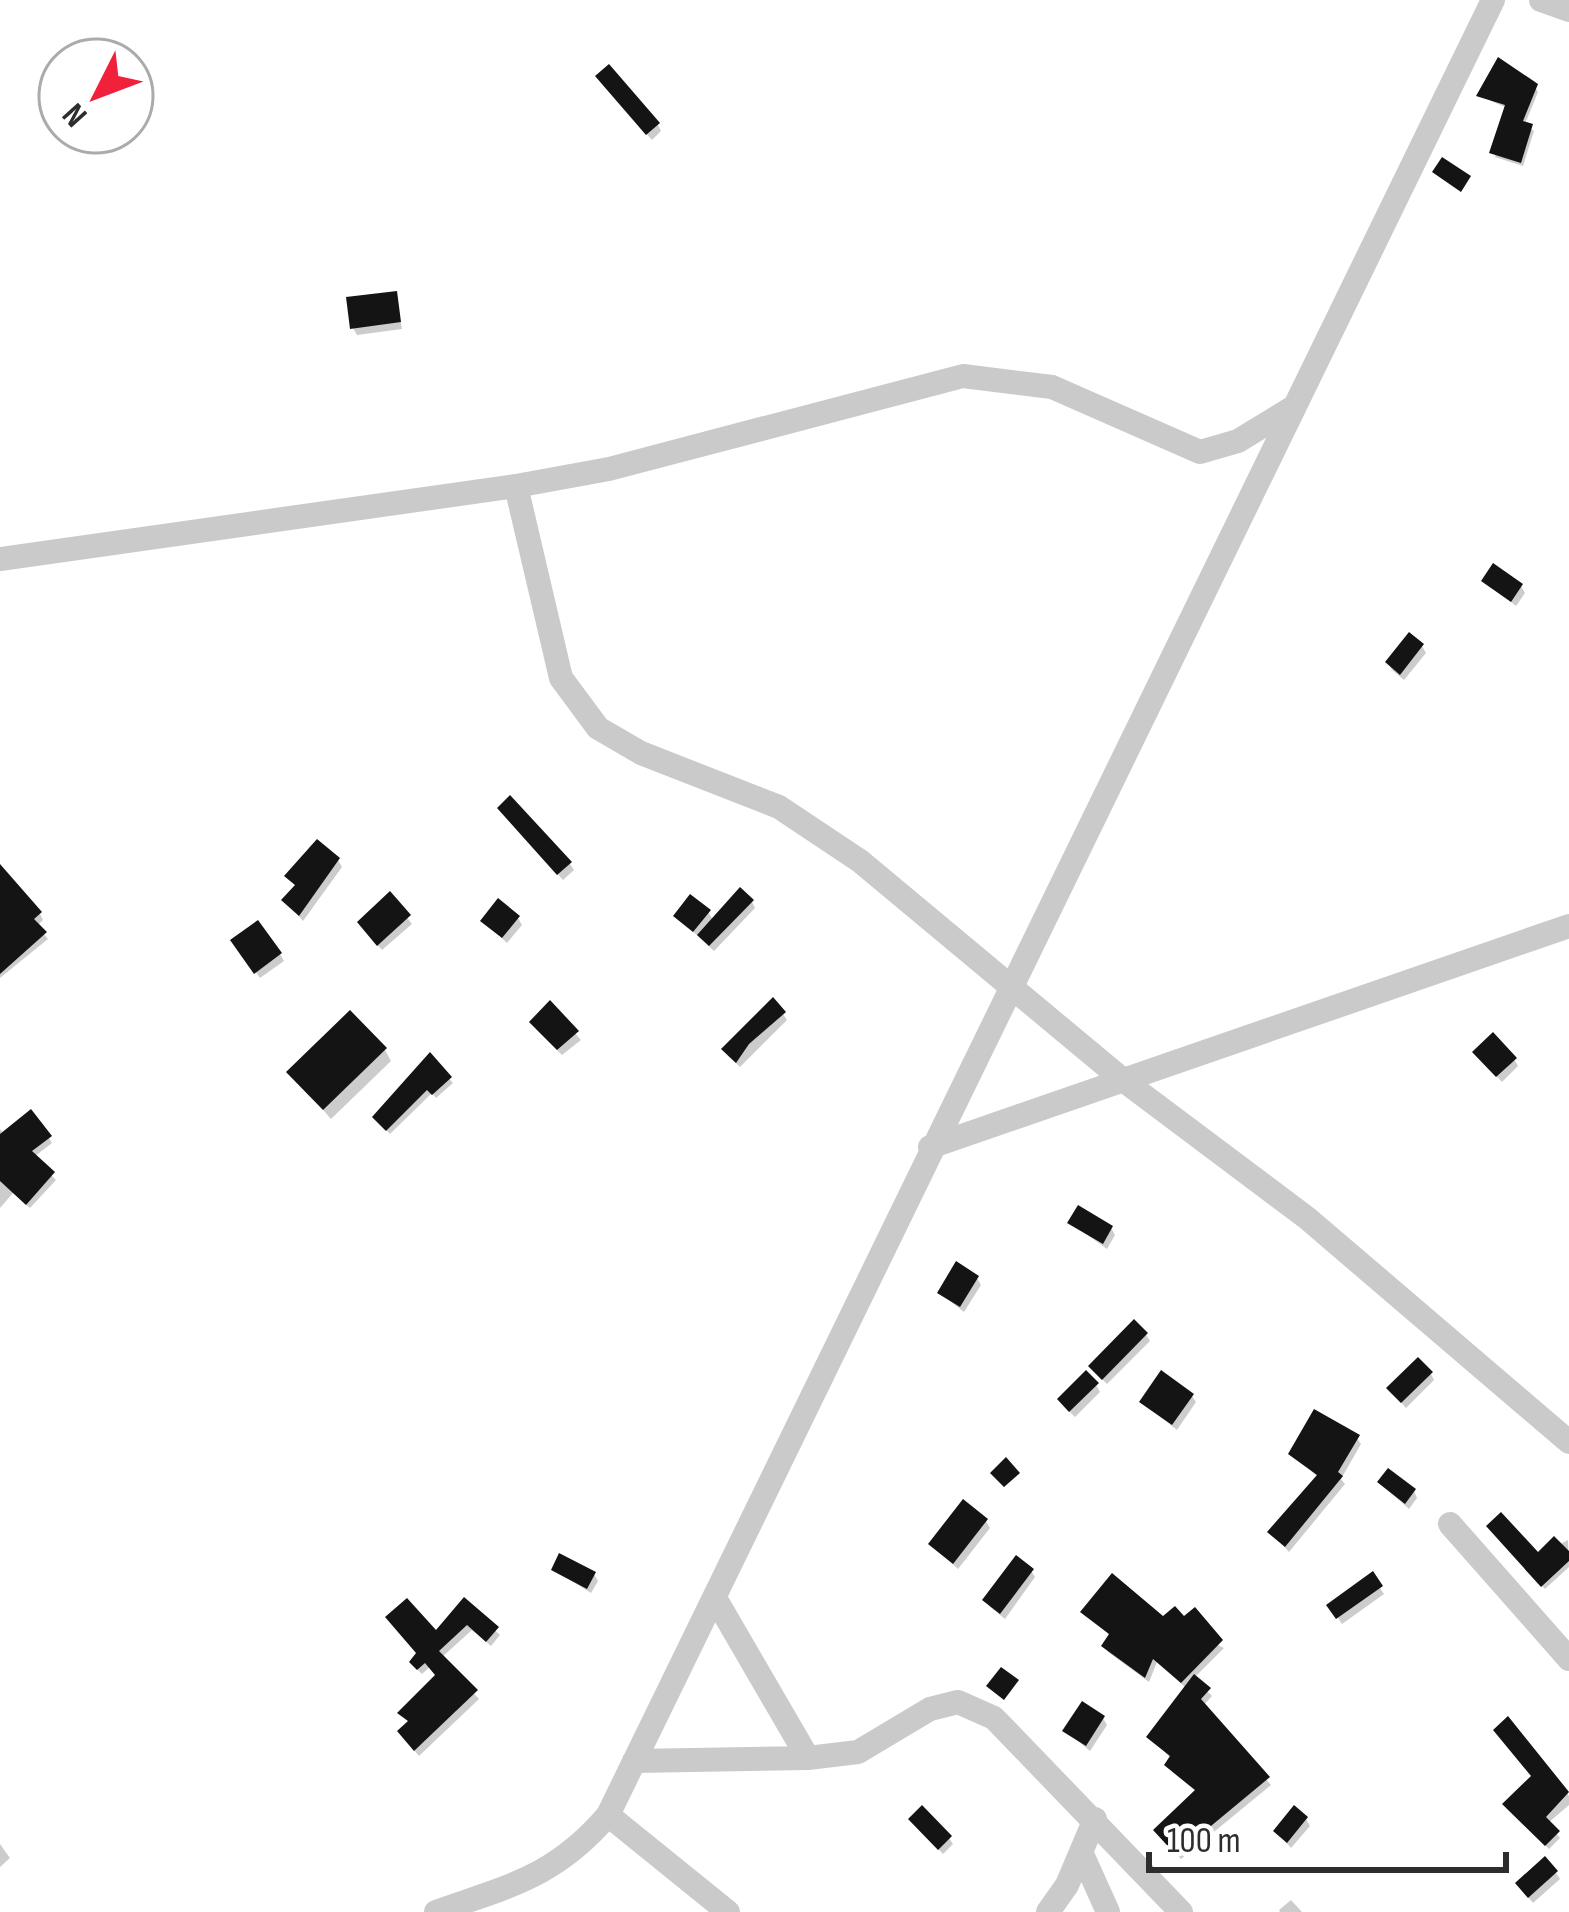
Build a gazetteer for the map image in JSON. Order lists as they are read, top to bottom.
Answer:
{
  "scale_bar": "100 m",
  "north": "bottom left"
}
